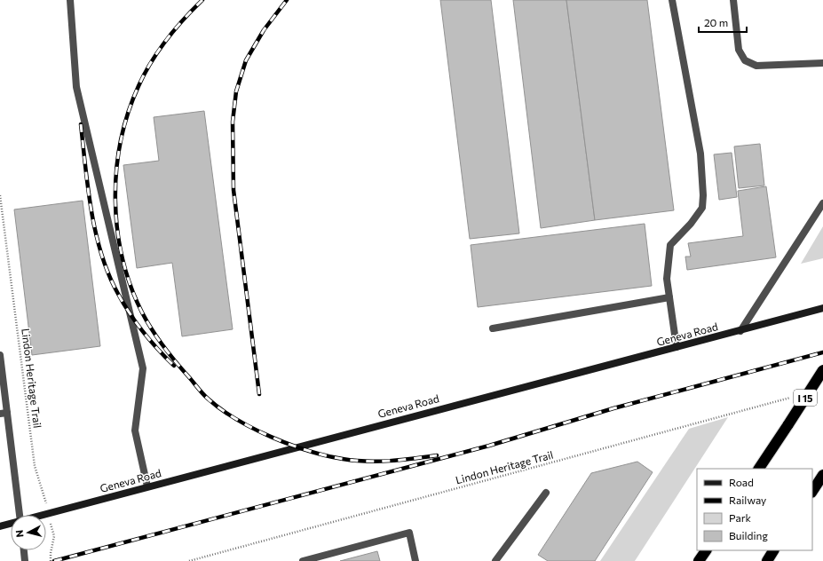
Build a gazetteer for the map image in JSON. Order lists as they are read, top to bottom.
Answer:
{
  "streets": {
    "highway": ["I 15"],
    "main road": ["Geneva Road"],
    "path": ["Lindon Heritage Trail"]
  },
  "crossings": [
    ["Geneva Road", "Lindon Heritage Trail"]
  ],
  "legend": [
    "Road",
    "Railway",
    "Park",
    "Building"
  ],
  "scale_bar": "20 m",
  "north": "left"
}
